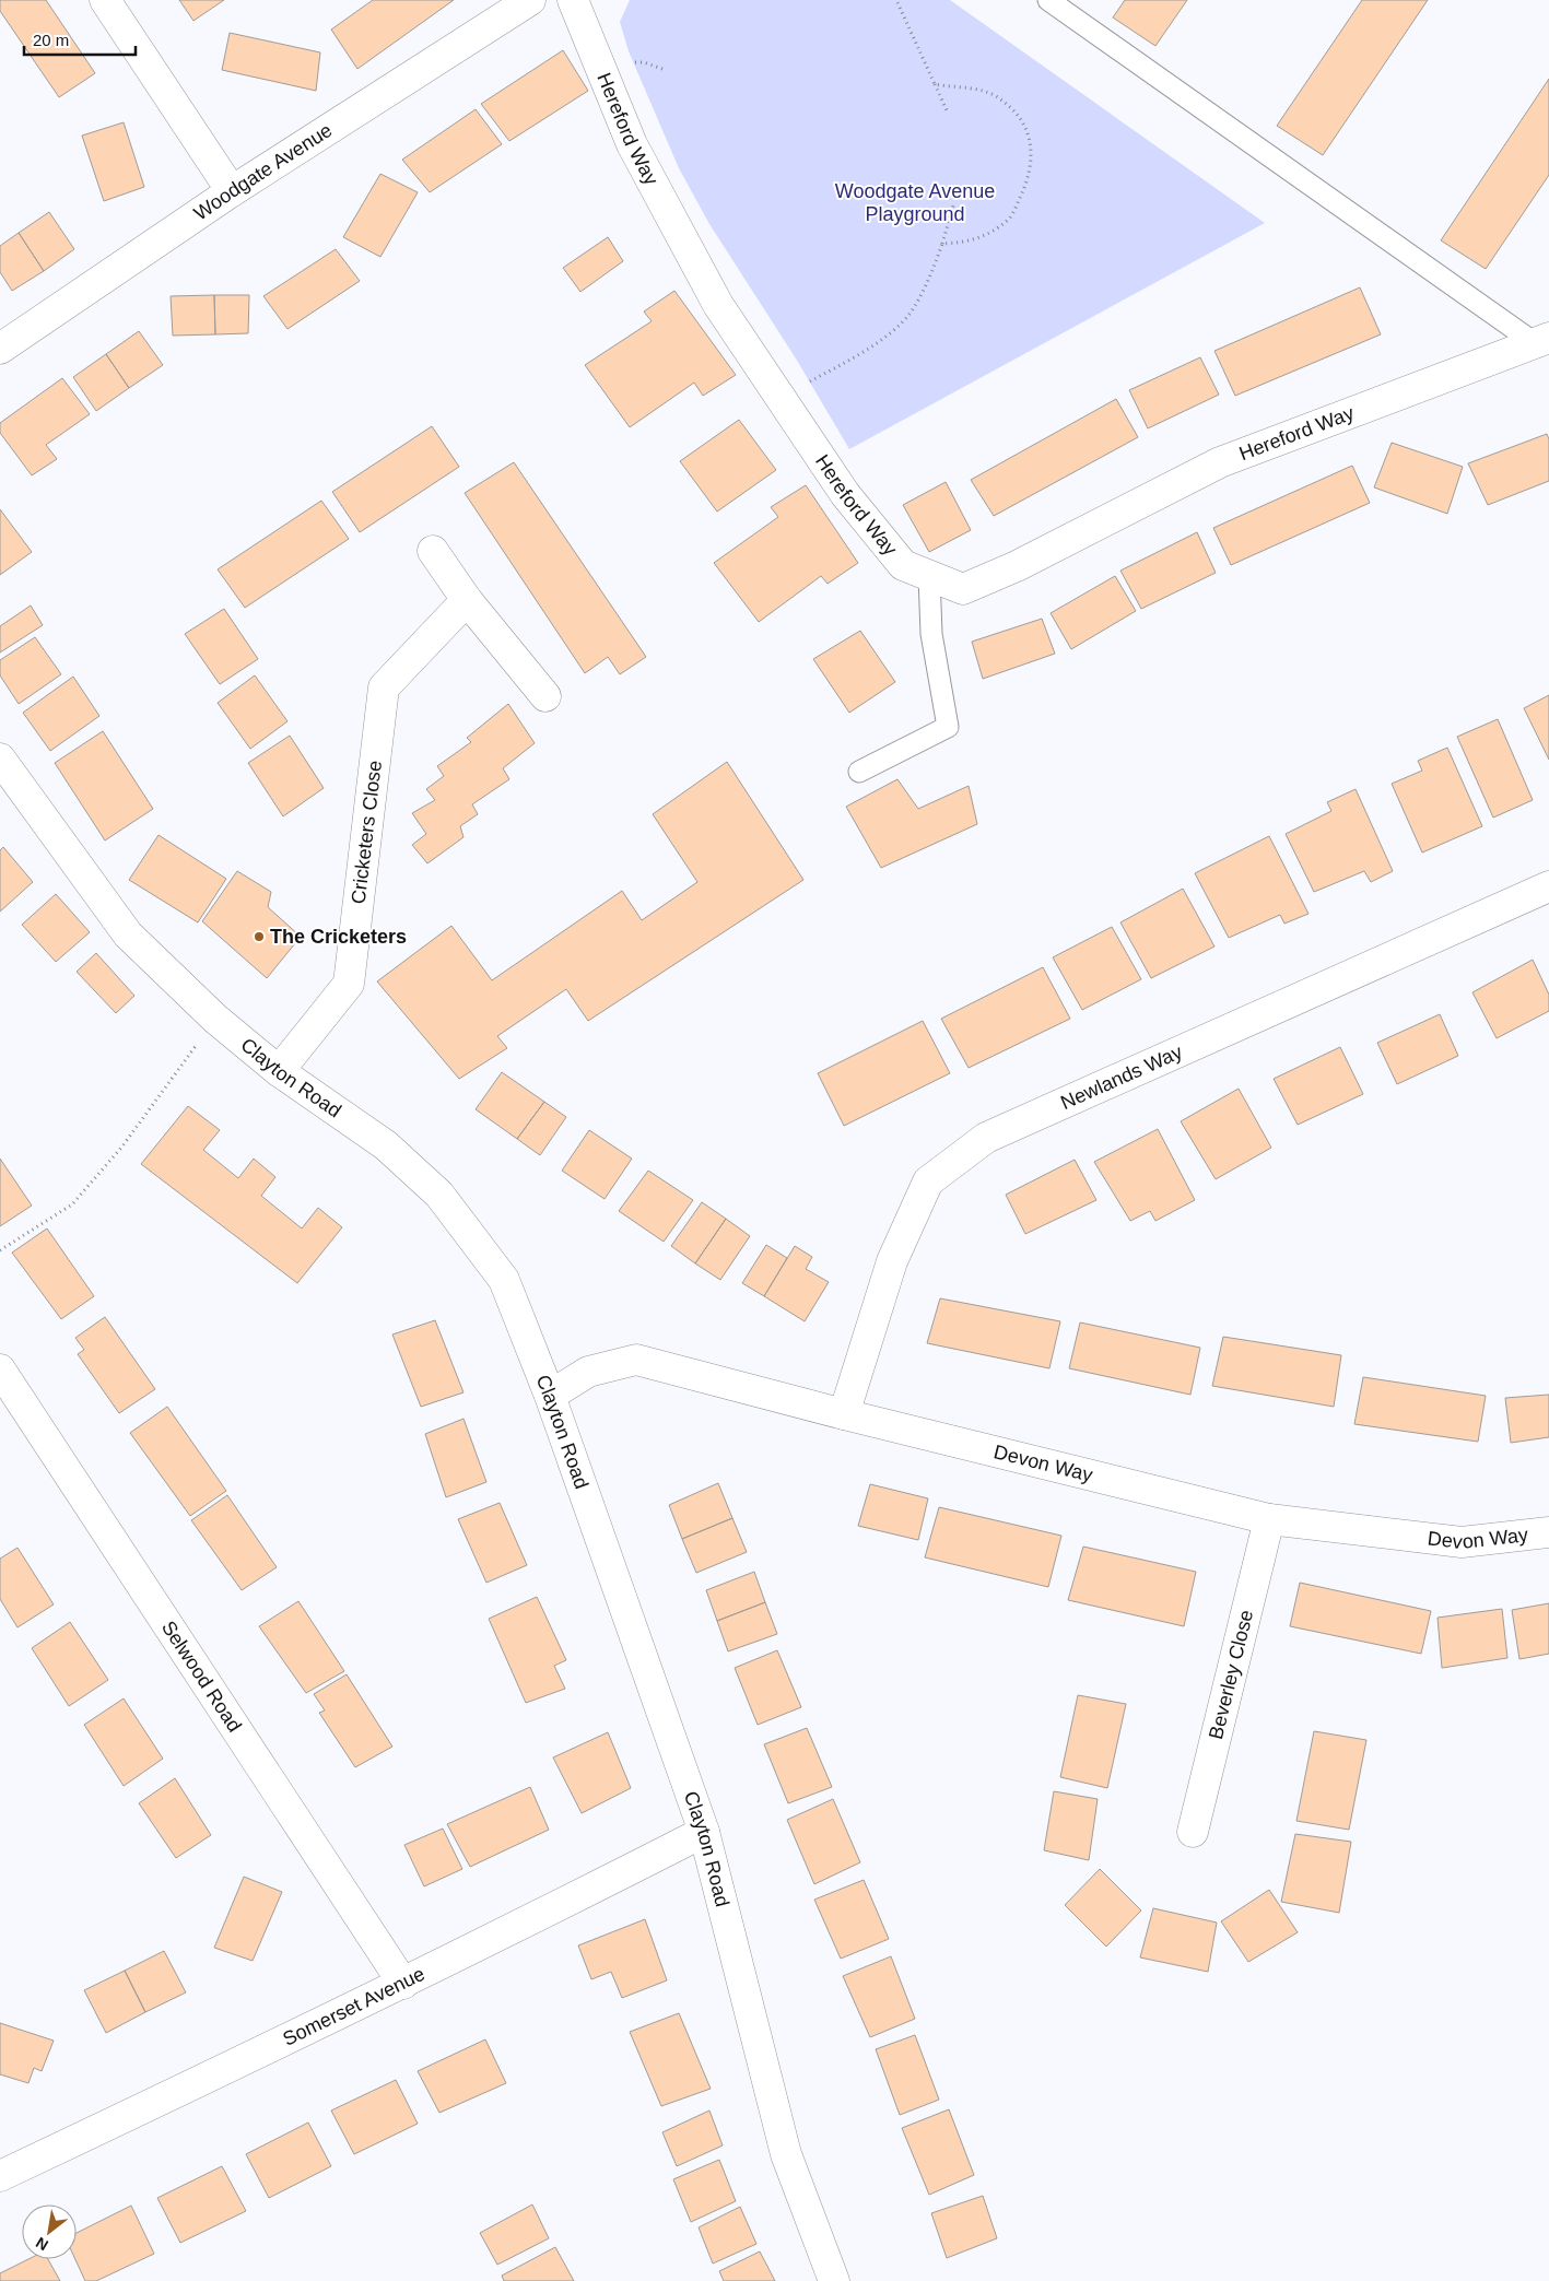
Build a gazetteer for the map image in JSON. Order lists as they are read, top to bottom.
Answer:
{
  "streets": {
    "street": [
      "Hereford Way",
      "Woodgate Avenue",
      "Cricketers Close",
      "Clayton Road",
      "Newlands Way",
      "Devon Way",
      "Beverley Close",
      "Selwood Road",
      "Somerset Avenue"
    ]
  },
  "crossings": [
    ["Cricketers Close", "Clayton Road"],
    ["Clayton Road", "Devon Way"],
    ["Clayton Road", "Somerset Avenue"],
    ["Newlands Way", "Devon Way"],
    ["Devon Way", "Beverley Close"],
    ["Selwood Road", "Somerset Avenue"]
  ],
  "parks": ["Woodgate Avenue Playground"],
  "places": ["The Cricketers"],
  "scale_bar": "20 m",
  "north": "bottom left"
}
